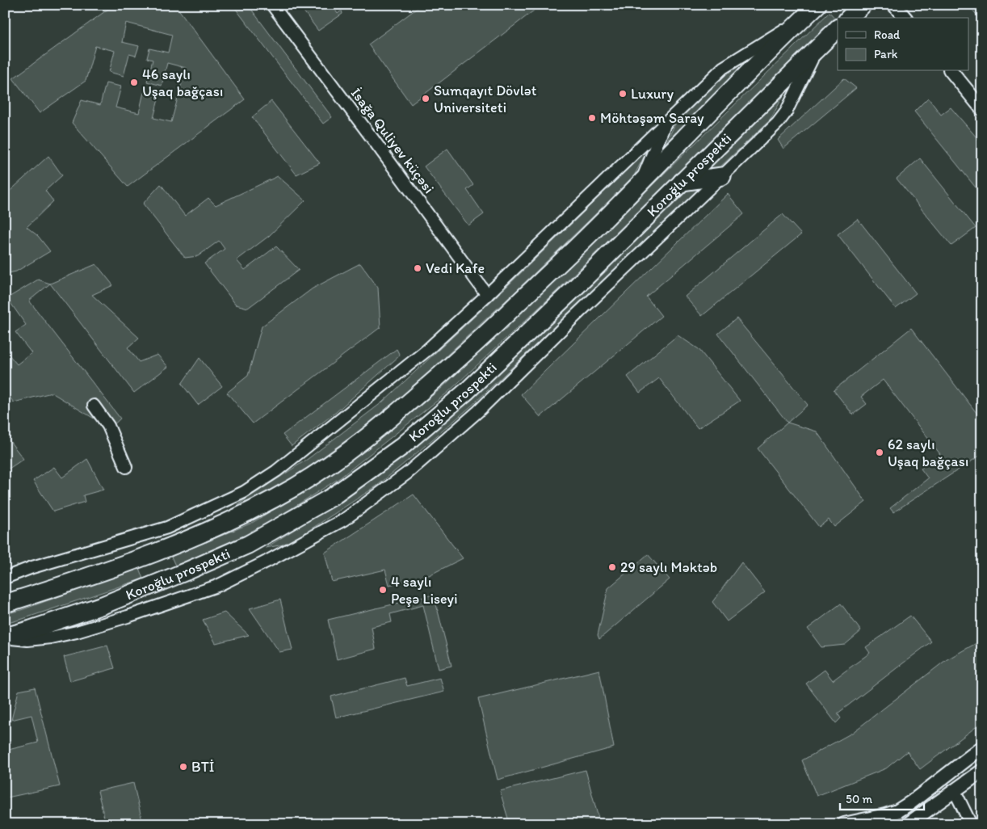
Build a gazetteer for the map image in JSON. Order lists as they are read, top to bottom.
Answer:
{
  "streets": {
    "main road": ["Koroğlu prospekti"],
    "street": ["İsağa Quliyev küçəsi"]
  },
  "places": [
    "46 saylı Uşaq bağçası",
    "Luxury",
    "Sumqayıt Dövlət Universiteti",
    "Möhtəşəm Saray",
    "Vedi Kafe",
    "62 saylı Uşaq bağçası",
    "29 saylı Məktəb",
    "4 saylı Peşə Liseyi",
    "BTİ"
  ],
  "legend": ["Road", "Park"],
  "scale_bar": "50 m"
}
